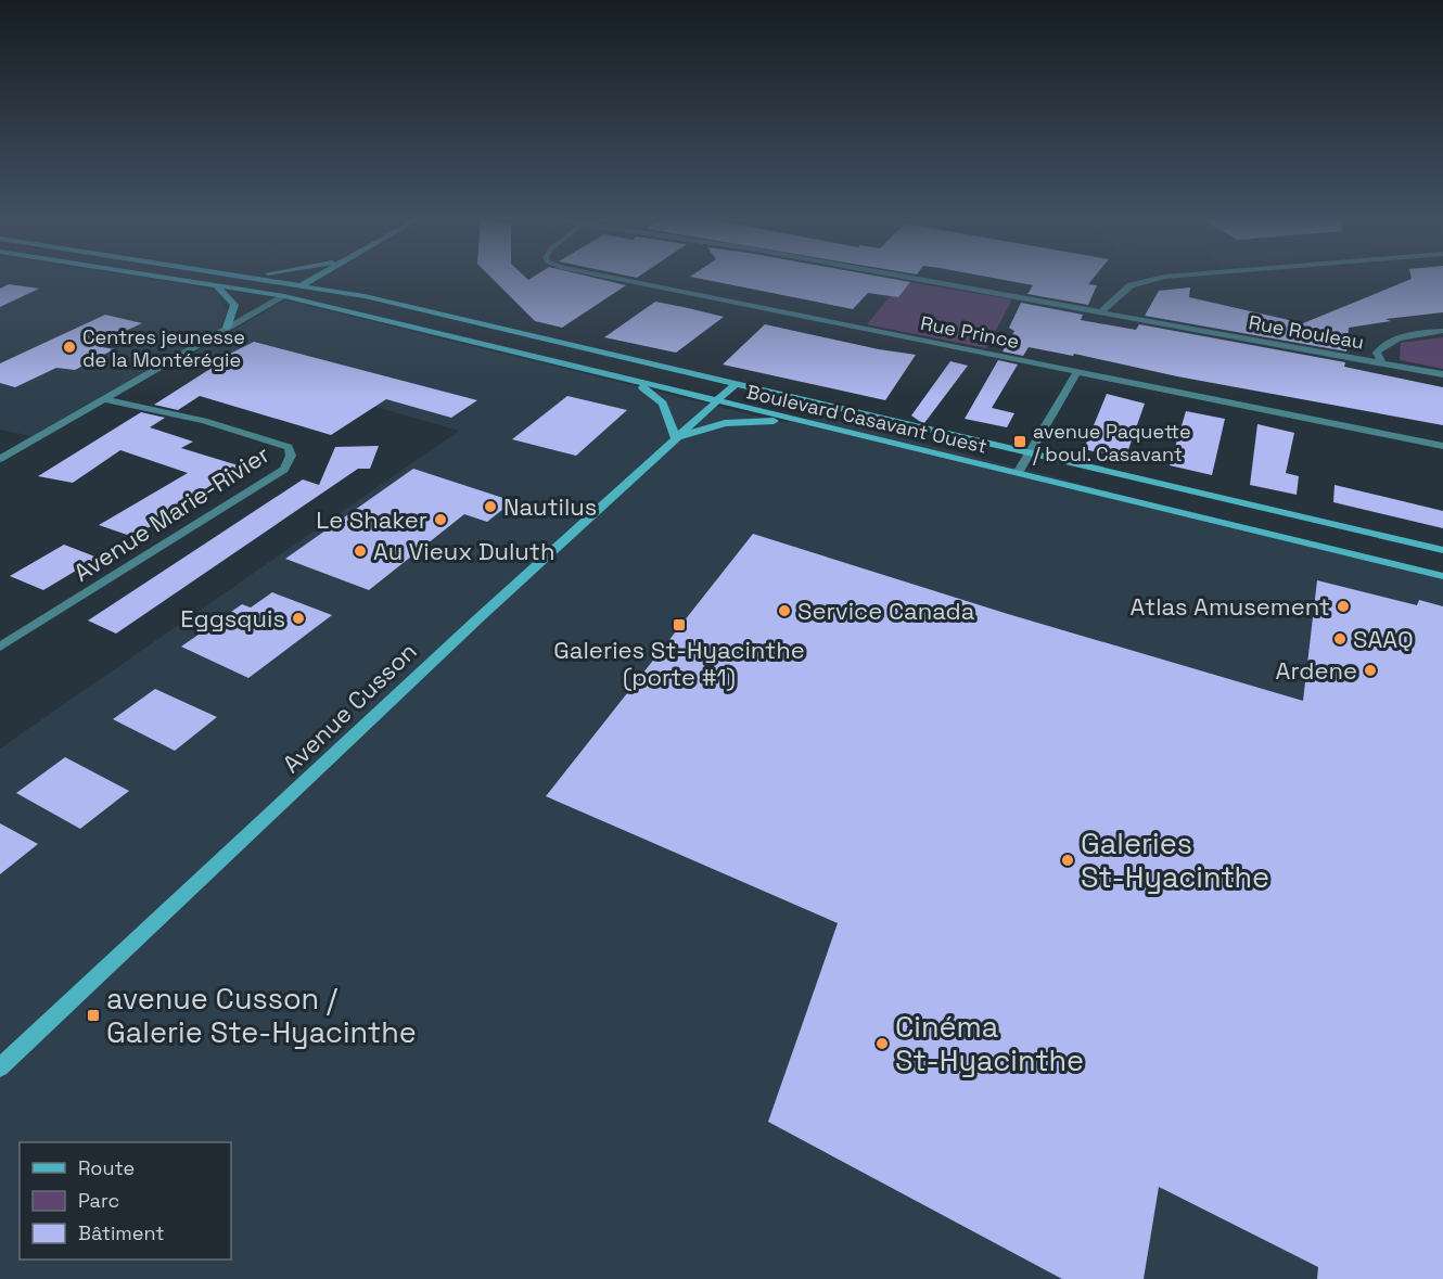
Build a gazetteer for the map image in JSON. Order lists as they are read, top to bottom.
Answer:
{
  "streets": {
    "street": [
      "Rue Prince",
      "Rue Rouleau",
      "Boulevard Casavant Ouest",
      "Avenue Marie-Rivier",
      "Avenue Cusson"
    ]
  },
  "crossings": [
    ["Boulevard Casavant Ouest", "Avenue Cusson"]
  ],
  "places": {
    "other": [
      "Centres jeunesse de la Montérégie",
      "Nautilus",
      "Le Shaker",
      "Au Vieux Duluth",
      "Atlas Amusement",
      "Service Canada",
      "Eggsquis",
      "SAAQ",
      "Ardene",
      "Galeries St-Hyacinthe",
      "Cinéma St-Hyacinthe"
    ],
    "transit": ["avenue Paquette / boul. Casavant", "Galeries St-Hyacinthe (porte #1)", "avenue Cusson / Galerie Ste-Hyacinthe"]
  },
  "legend": ["Route", "Parc", "Bâtiment"]
}
